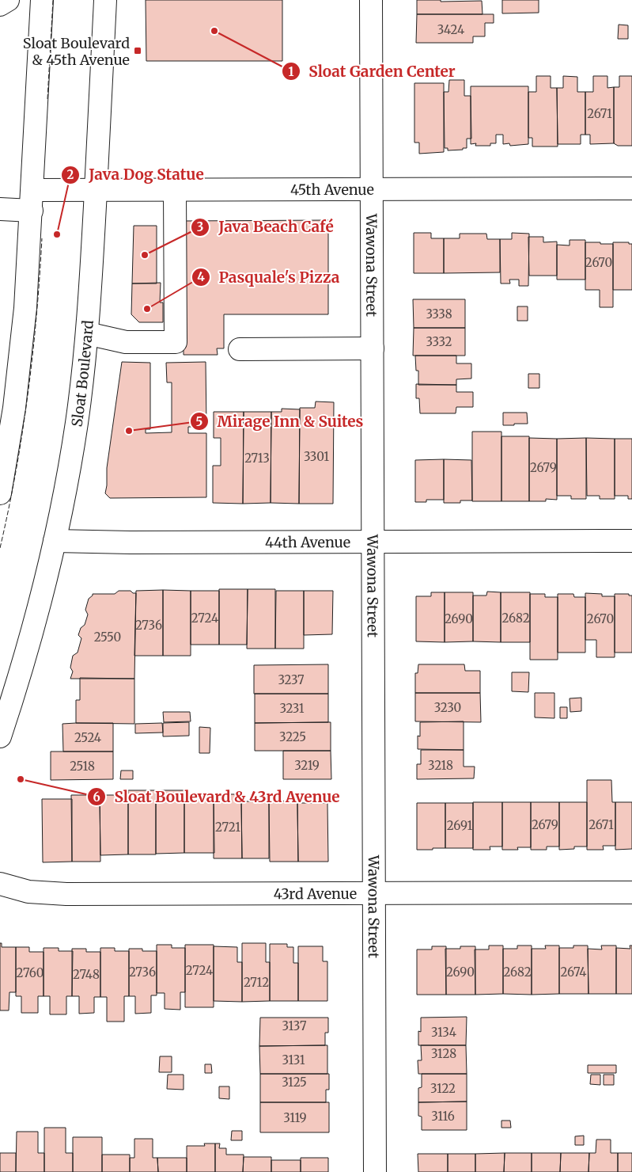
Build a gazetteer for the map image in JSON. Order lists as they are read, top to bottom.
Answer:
{
  "streets": {
    "street": [
      "45th Avenue",
      "Wawona Street",
      "Sloat Boulevard",
      "44th Avenue",
      "43rd Avenue"
    ]
  },
  "crossings": [
    ["45th Avenue", "Wawona Street"],
    ["45th Avenue", "Sloat Boulevard"],
    ["Wawona Street", "44th Avenue"],
    ["Wawona Street", "43rd Avenue"],
    ["Sloat Boulevard", "44th Avenue"]
  ],
  "places": {
    "other": [
      "Sloat Garden Center",
      "Java Dog Statue",
      "Java Beach Café",
      "Pasquale's Pizza",
      "Mirage Inn & Suites",
      "Sloat Boulevard & 43rd Avenue"
    ],
    "transit": ["Sloat Boulevard & 45th Avenue"]
  },
  "house_numbers": [
    "3424",
    "2671",
    "2670",
    "3338",
    "3332",
    "3301",
    "2713",
    "2679",
    "2724",
    "2682",
    "2690",
    "2670",
    "2736",
    "2550",
    "3237",
    "3230",
    "3231",
    "3225",
    "2524",
    "3219",
    "3218",
    "2518",
    "2679",
    "2671",
    "2691",
    "2721",
    "2724",
    "2736",
    "2690",
    "2682",
    "2674",
    "2760",
    "2748",
    "2712",
    "3137",
    "3134",
    "3128",
    "3131",
    "3125",
    "3122",
    "3116",
    "3119"
  ]
}
